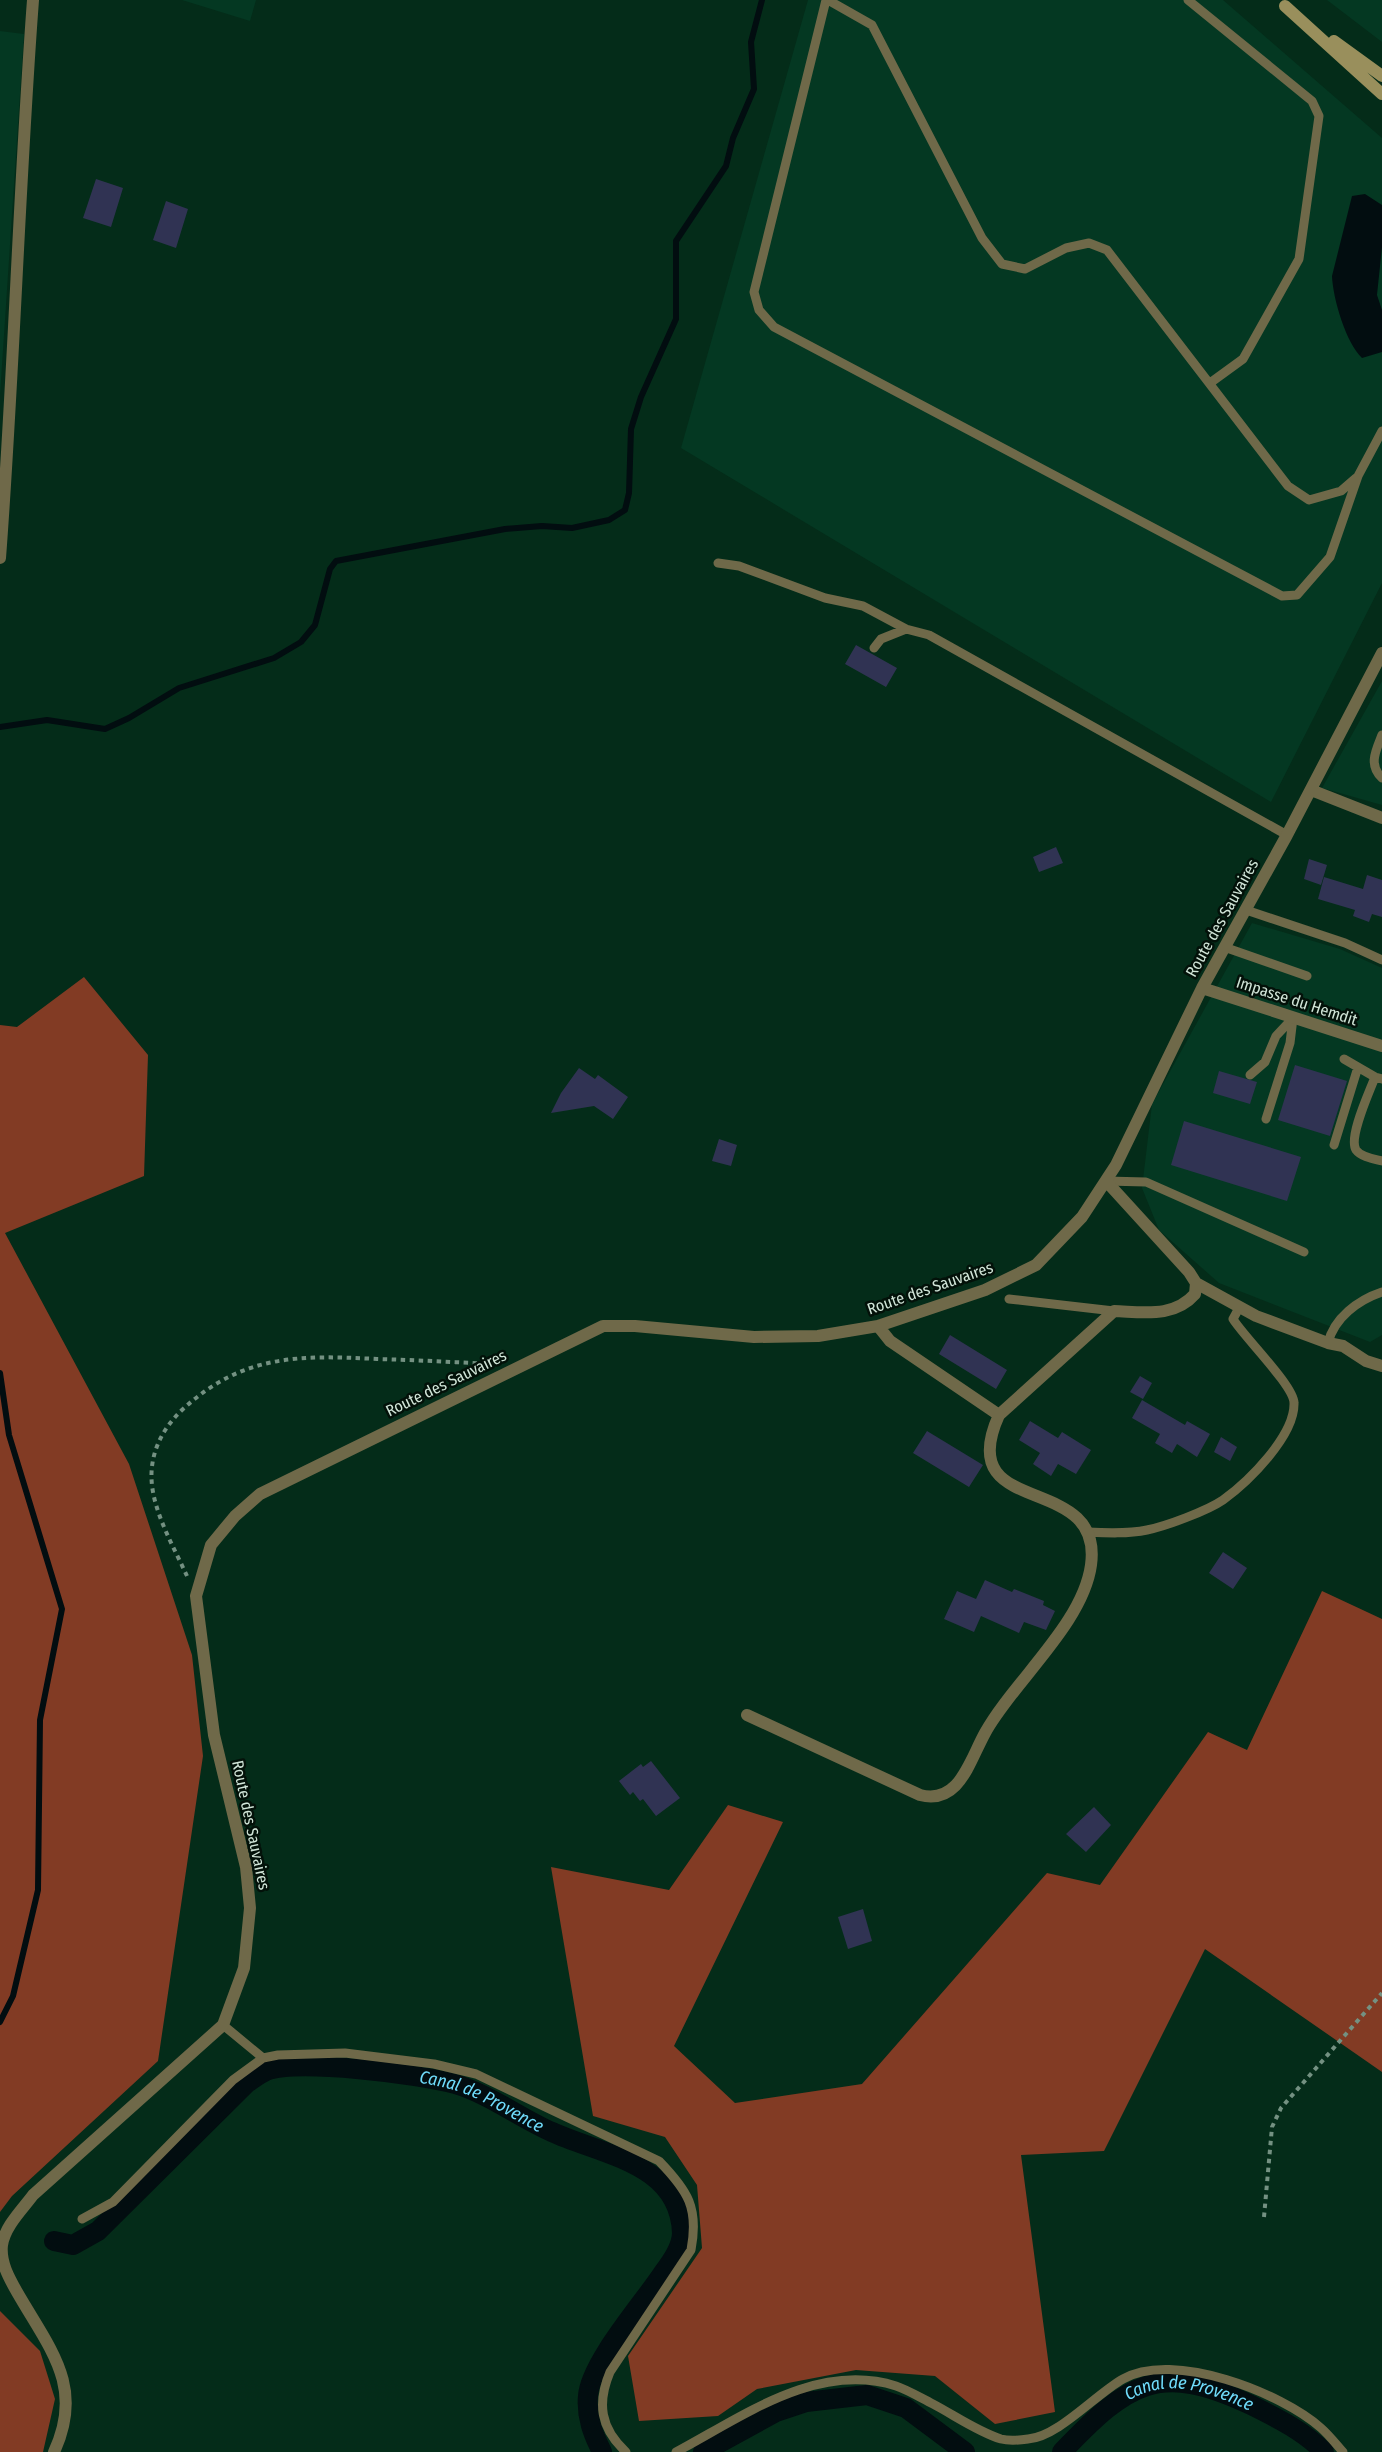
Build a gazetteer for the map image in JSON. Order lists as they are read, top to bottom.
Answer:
{
  "streets": {
    "street": ["Route des Sauvaires", "Impasse du Hemdit"]
  },
  "crossings": [
    ["Route des Sauvaires", "Impasse du Hemdit"]
  ],
  "water": ["Canal de Provence"]
}
